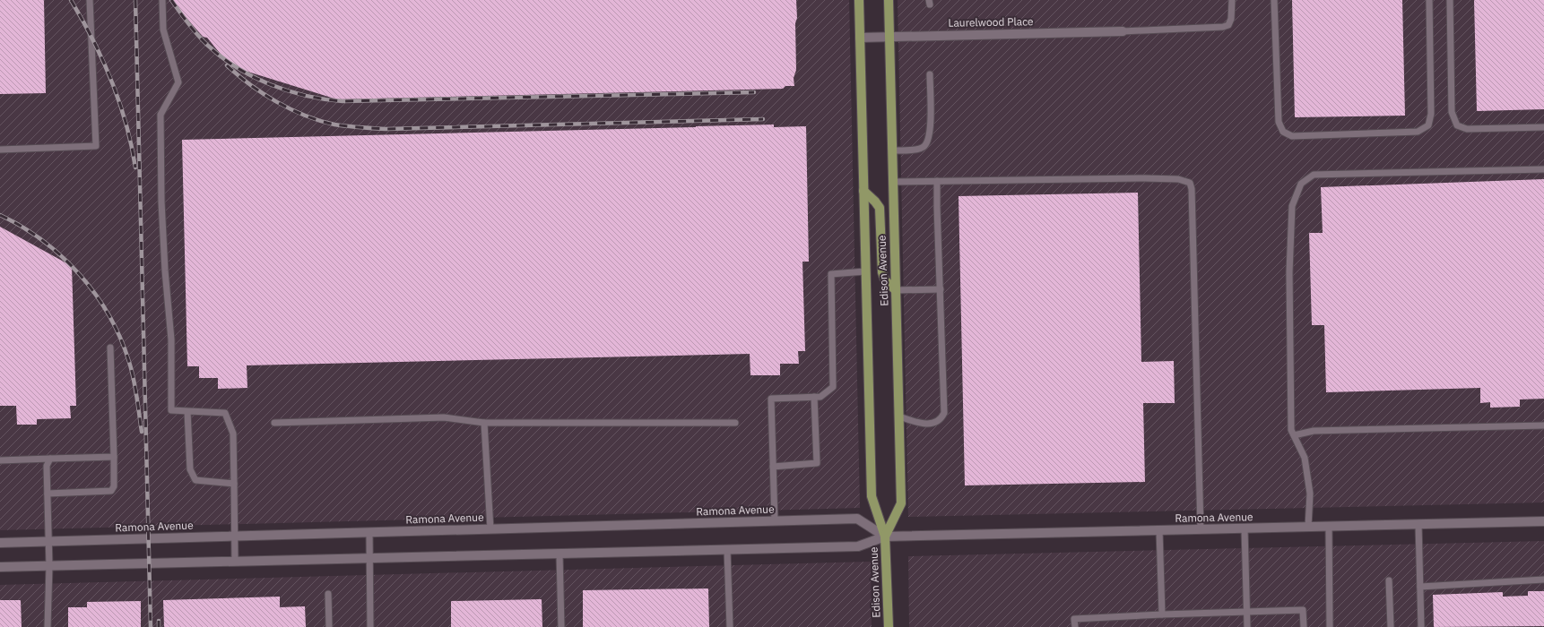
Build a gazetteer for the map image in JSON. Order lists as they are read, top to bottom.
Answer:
{
  "streets": {
    "main road": ["Laurelwood Place", "Edison Avenue", "Ramona Avenue"]
  },
  "crossings": [
    ["Laurelwood Place", "Edison Avenue"],
    ["Edison Avenue", "Ramona Avenue"]
  ]
}
